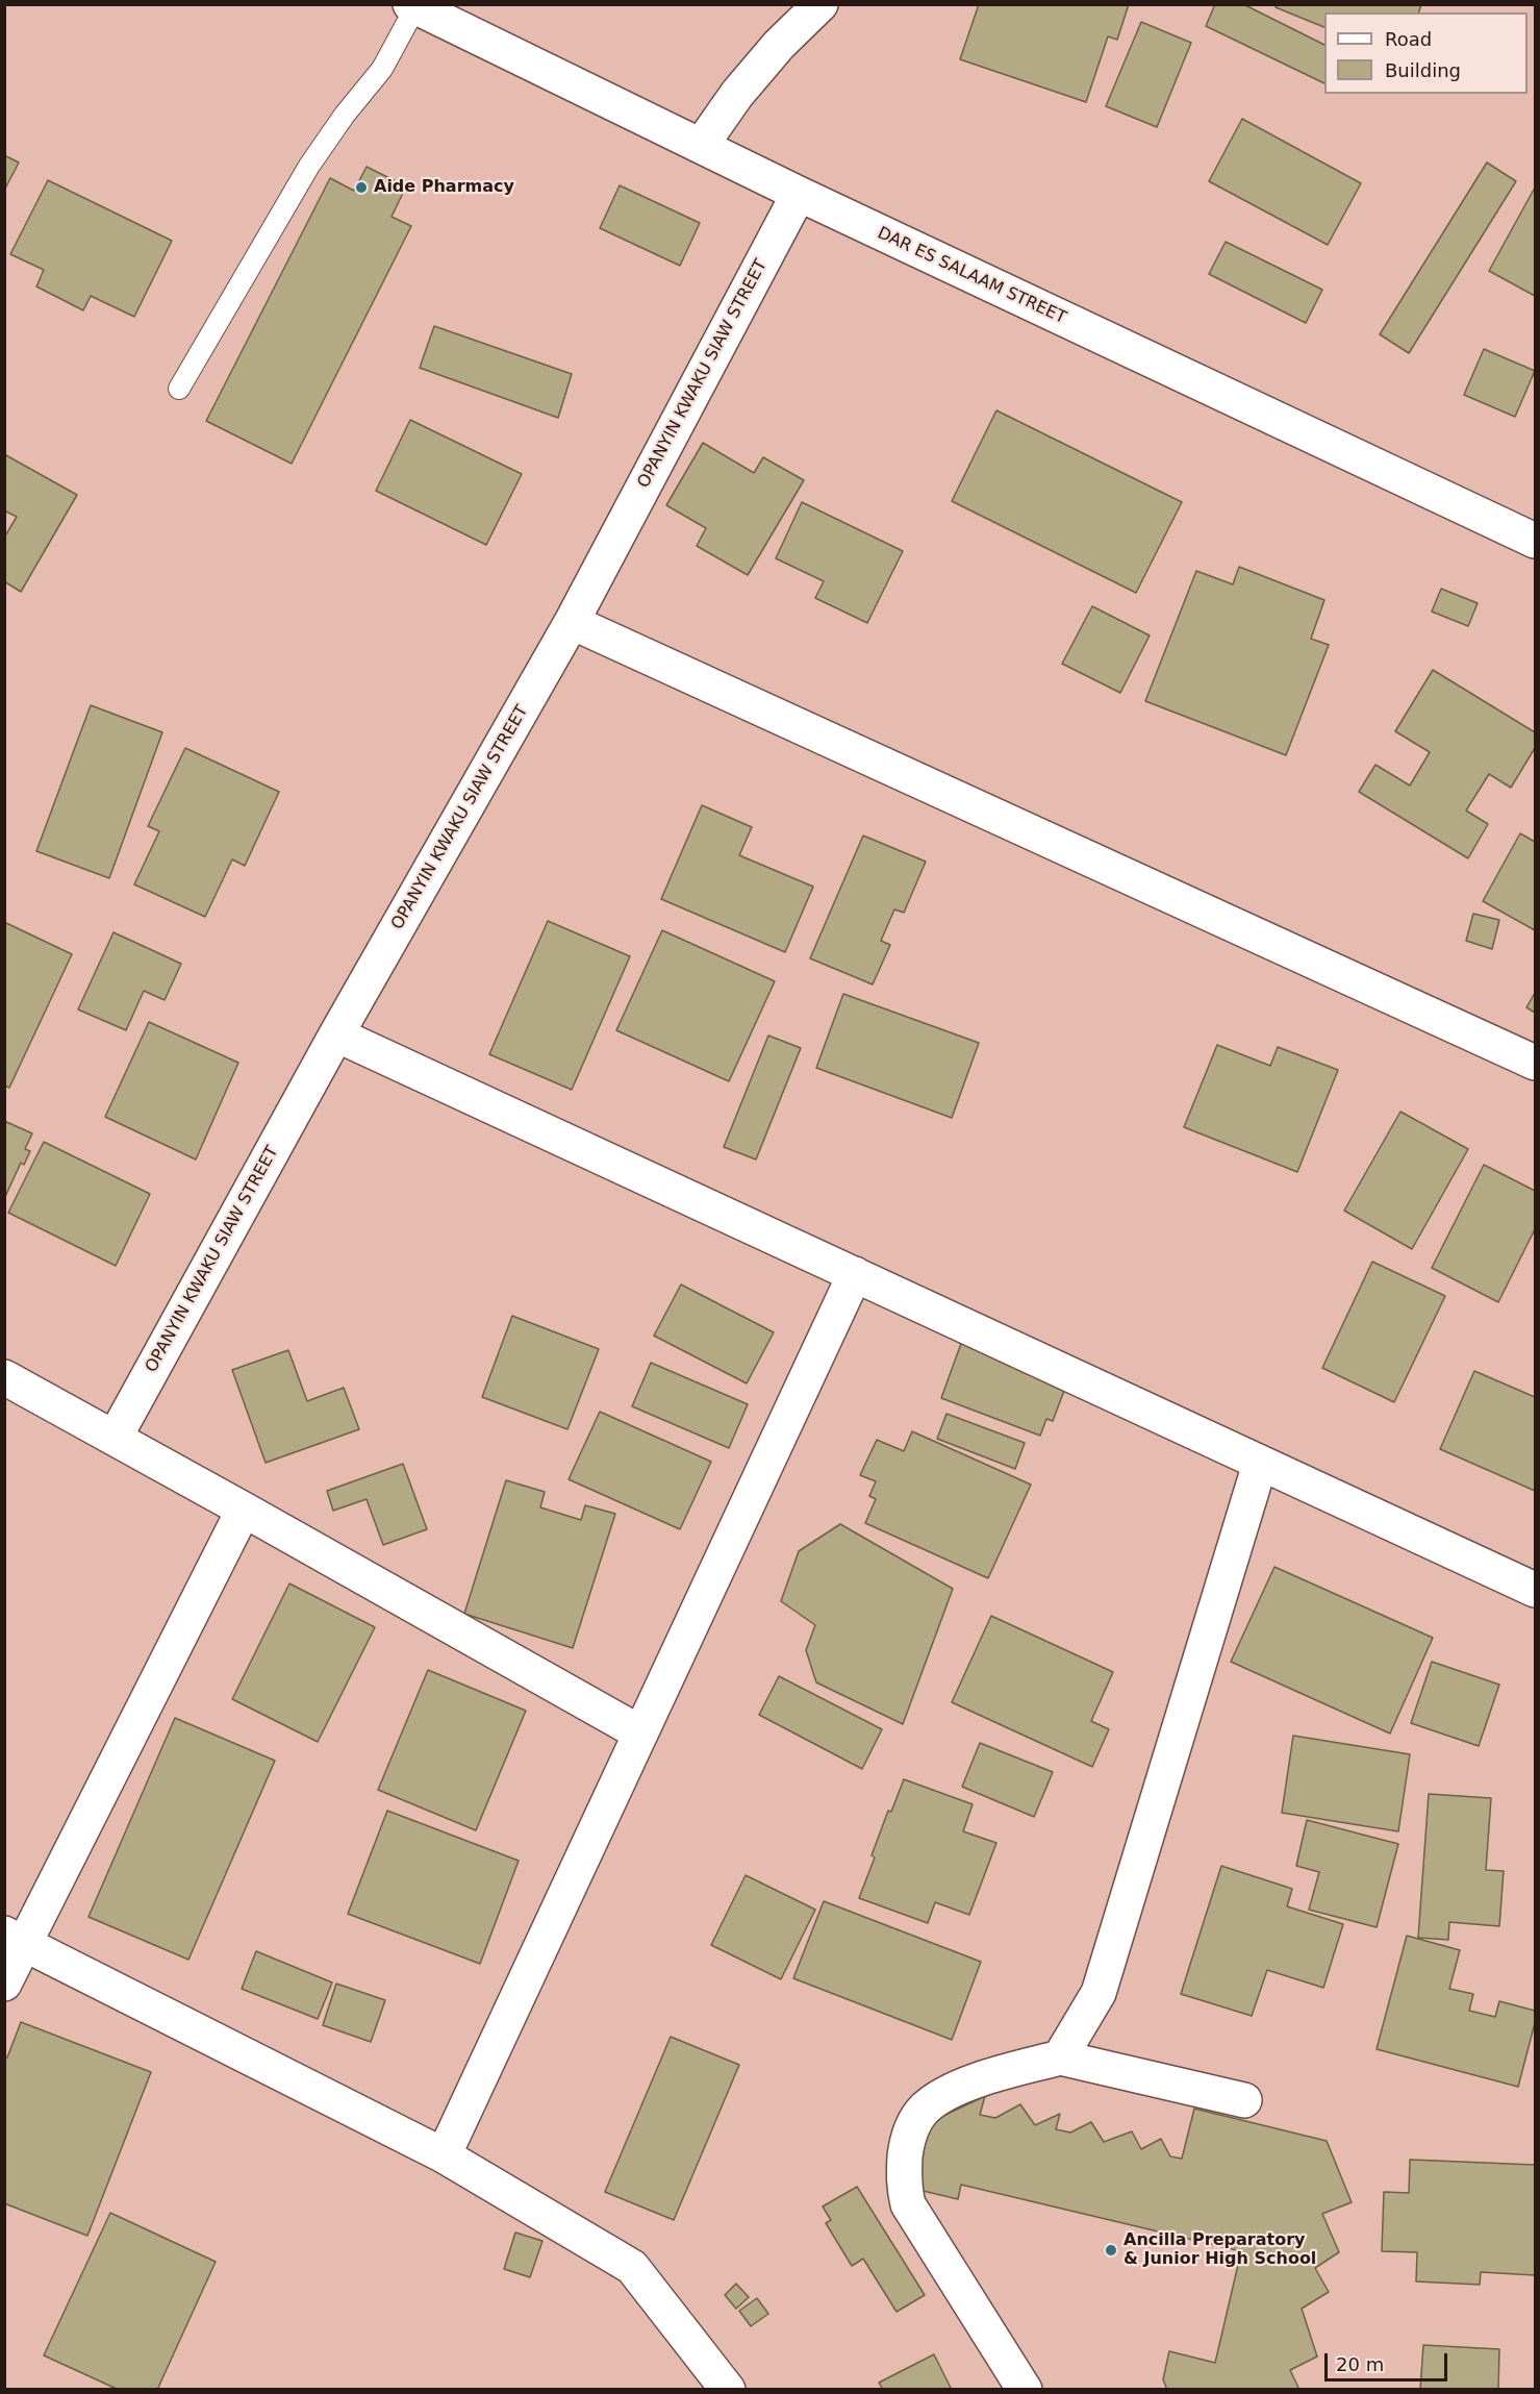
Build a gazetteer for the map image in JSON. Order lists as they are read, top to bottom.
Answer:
{
  "streets": {
    "street": ["DAR ES SALAAM STREET", "OPANYIN KWAKU SIAW STREET"]
  },
  "crossings": [
    ["DAR ES SALAAM STREET", "OPANYIN KWAKU SIAW STREET"]
  ],
  "places": ["Aide Pharmacy", "Ancilla Preparatory & Junior High School"],
  "legend": ["Road", "Building"],
  "scale_bar": "20 m"
}
